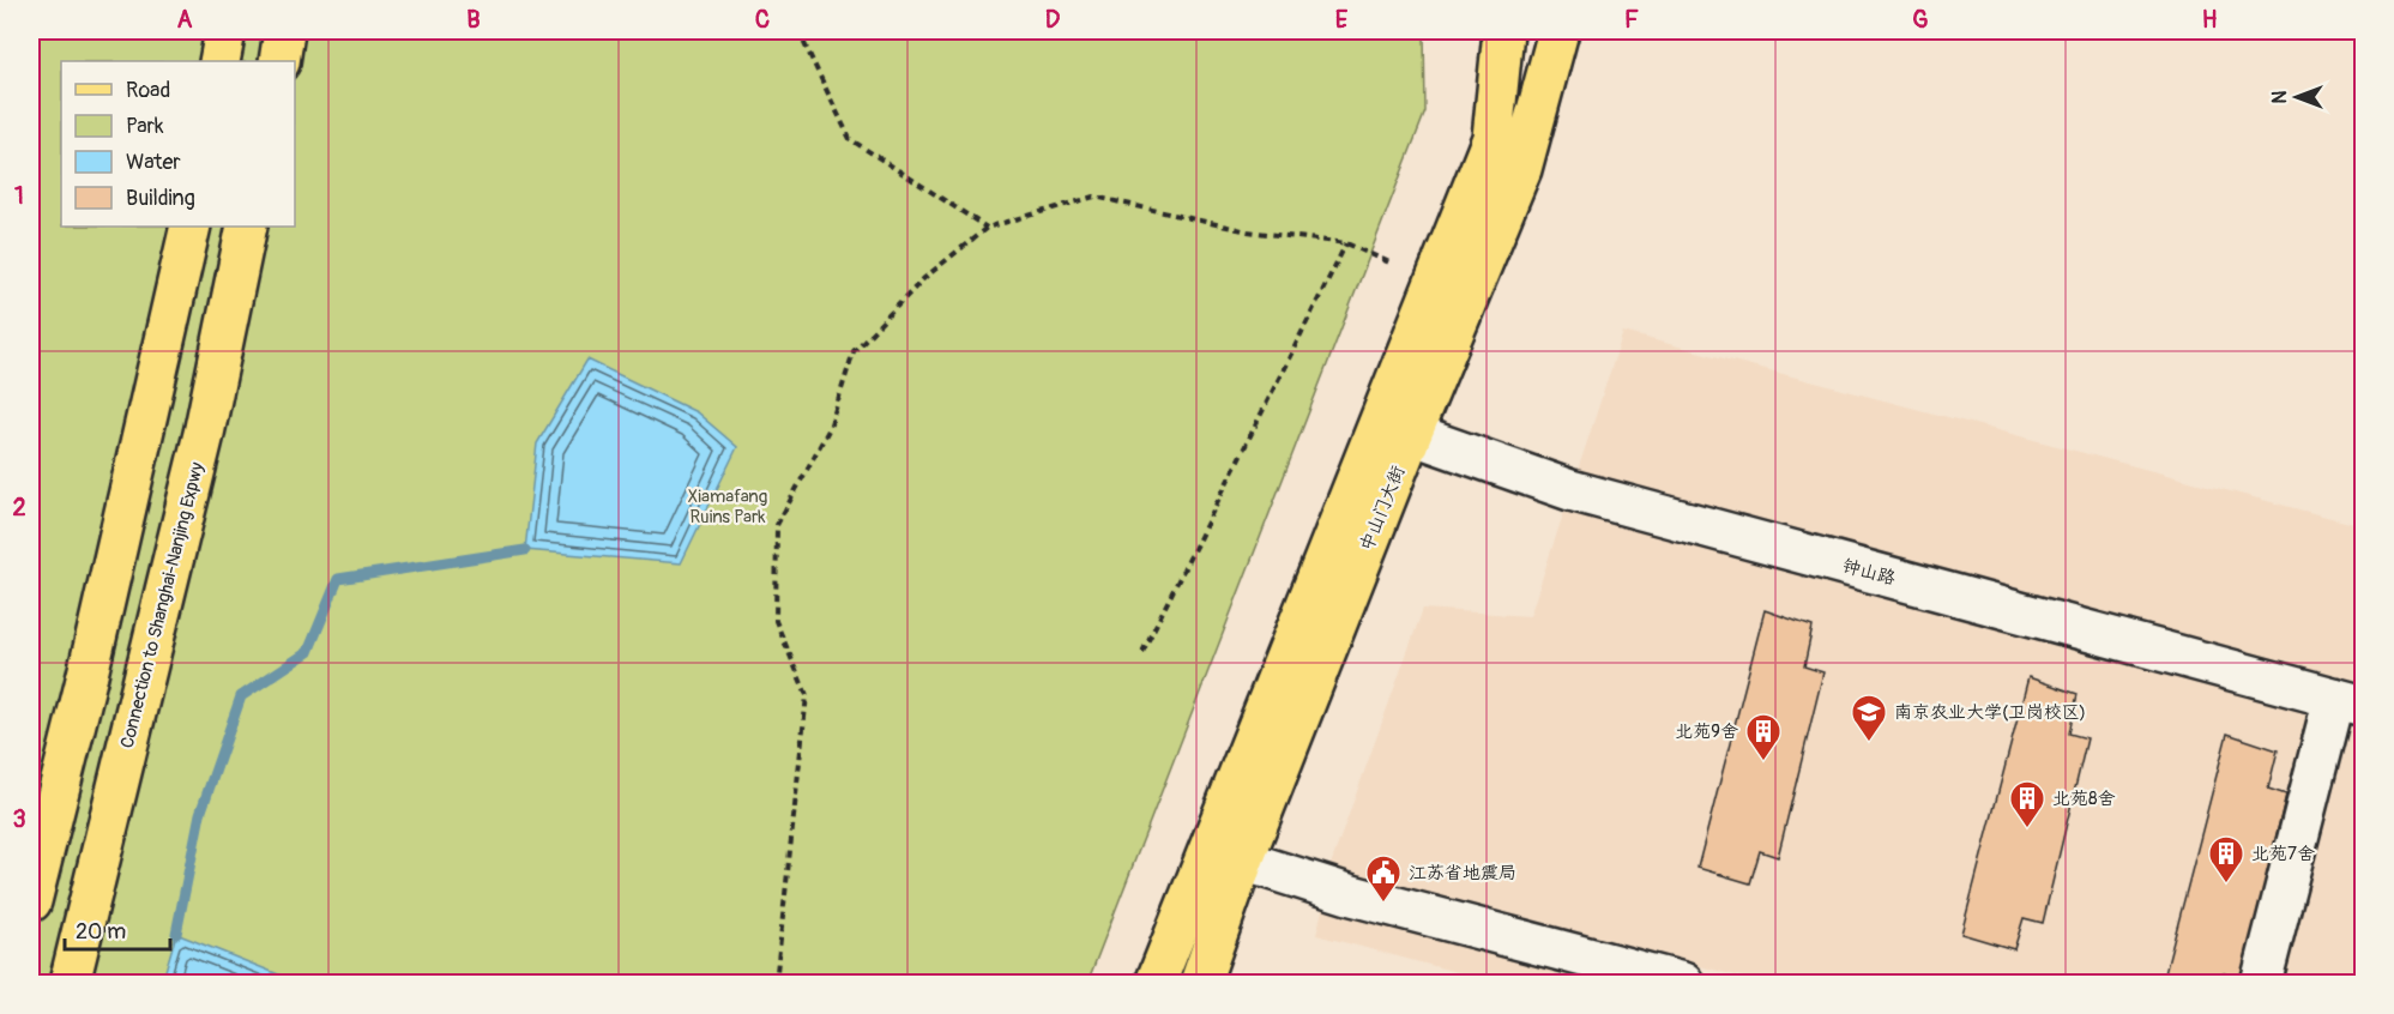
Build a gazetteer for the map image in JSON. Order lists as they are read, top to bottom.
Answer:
{
  "streets": {
    "main road": ["中山门大街", "Connection to Shanghai-Nanjing Expwy"],
    "lane": ["钟山路"]
  },
  "crossings": [
    ["中山门大街", "钟山路"]
  ],
  "parks": ["Xiamafang Ruins Park"],
  "places": {
    "school or university": ["南京农业大学(卫岗校区)"],
    "building": ["北苑9舍", "北苑8舍", "北苑7舍"],
    "public building": ["江苏省地震局"]
  },
  "legend": [
    "Road",
    "Park",
    "Water",
    "Building"
  ],
  "scale_bar": "20 m",
  "north": "left",
  "grid": {
    "columns": [
      "A",
      "B",
      "C",
      "D",
      "E",
      "F",
      "G",
      "H"
    ],
    "rows": ["1", "2", "3"]
  }
}
